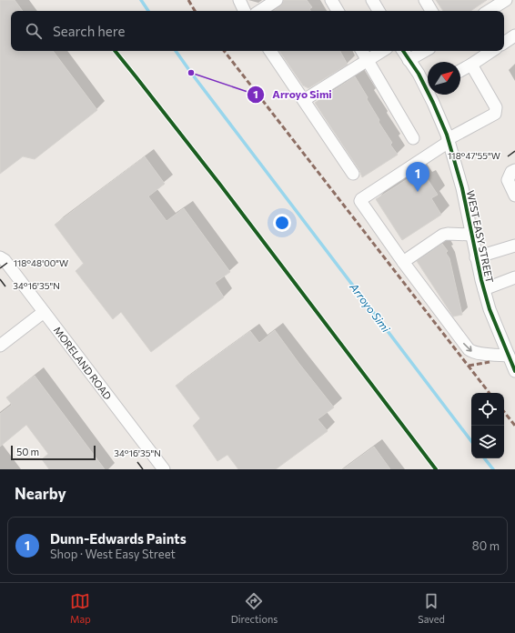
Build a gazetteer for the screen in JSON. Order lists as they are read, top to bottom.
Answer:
{
  "streets": {
    "street": ["WEST EASY STREET", "MORELAND ROAD"]
  },
  "water": ["Arroyo Simi"],
  "places": ["Arroyo Simi"],
  "scale_bar": "50 m",
  "north": "top right",
  "page": {
    "search": "Search here",
    "pins": "1",
    "scale": "50 m",
    "heading": "Nearby",
    "list": [
      {
        "mark": "1",
        "name": "Dunn-Edwards Paints",
        "note": "Shop · West Easy Street",
        "value": "80 m"
      }
    ],
    "nav": ["Map", "Directions", "Saved"]
  },
  "coordinates": ["118°47'55\"W", "118°48'00\"W", "34°16'35\"N"]
}
